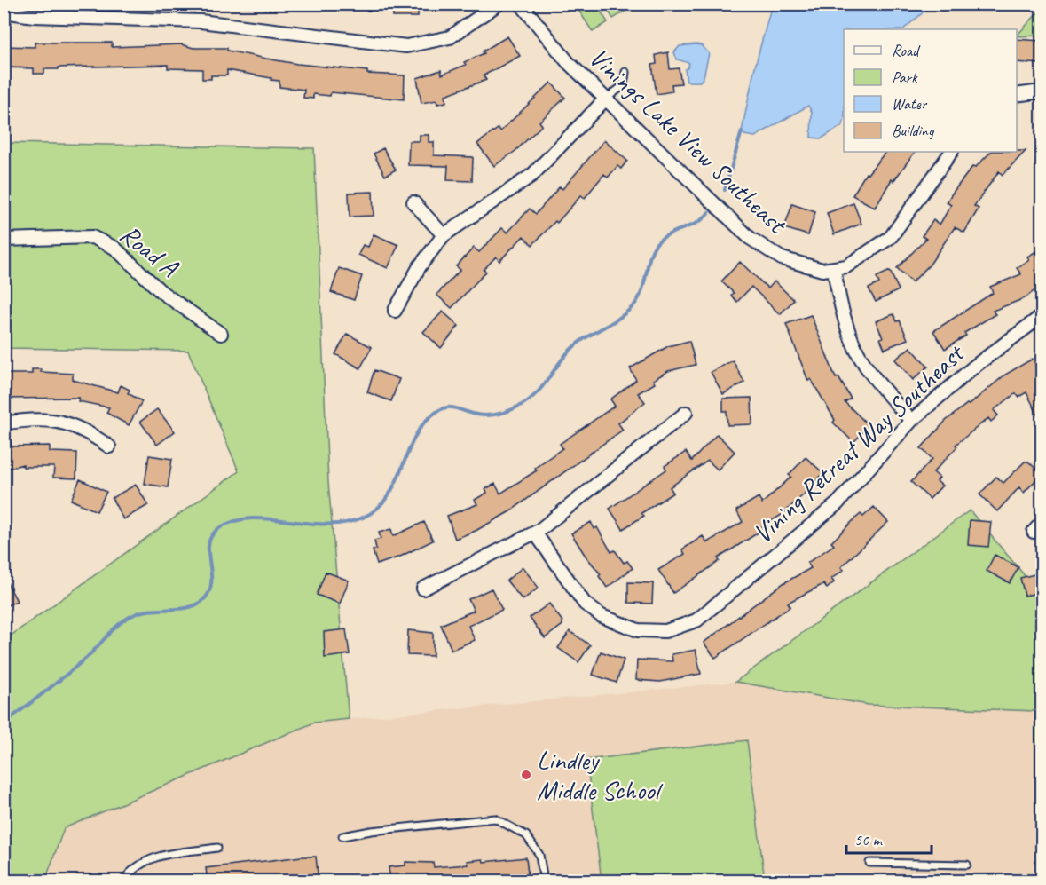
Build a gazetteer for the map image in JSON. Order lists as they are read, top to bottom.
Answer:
{
  "streets": {
    "street": ["Vinings Lake View Southeast", "Road A", "Vining Retreat Way Southeast"]
  },
  "places": ["Lindley Middle School"],
  "legend": [
    "Road",
    "Park",
    "Water",
    "Building"
  ],
  "scale_bar": "50 m"
}
